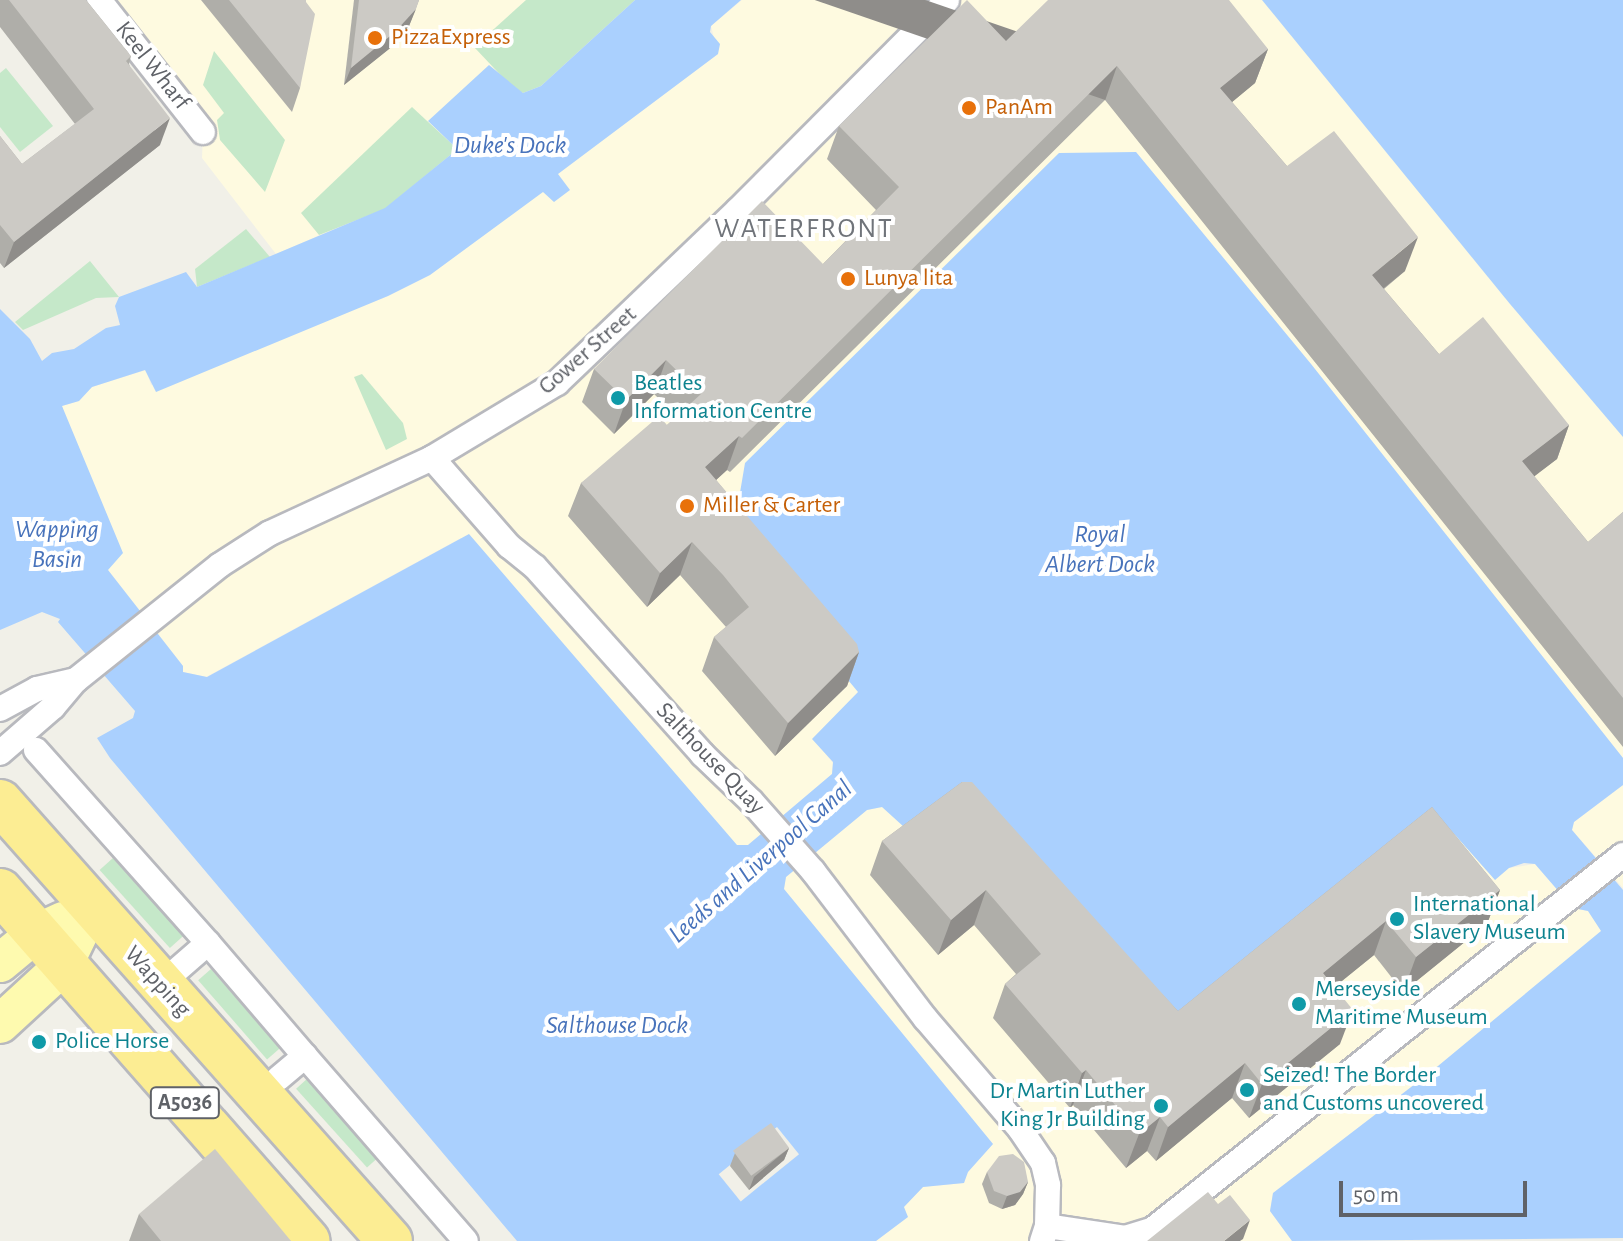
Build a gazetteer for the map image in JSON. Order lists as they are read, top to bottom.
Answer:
{
  "streets": {
    "highway": ["Wapping", "A5036"],
    "street": ["Keel Wharf", "Gower Street", "Salthouse Quay"]
  },
  "crossings": [
    ["Gower Street", "Salthouse Quay"]
  ],
  "districts": ["WATERFRONT"],
  "water": [
    "Duke's Dock",
    "Wapping Basin",
    "Royal Albert Dock",
    "Leeds and Liverpool Canal",
    "Salthouse Dock"
  ],
  "places": [
    "PizzaExpress",
    "PanAm",
    "Lunya lita",
    "Beatles Information Centre",
    "Miller & Carter",
    "International Slavery Museum",
    "Merseyside Maritime Museum",
    "Police Horse",
    "Seized! The Border and Customs uncovered",
    "Dr Martin Luther King Jr Building"
  ],
  "scale_bar": "50 m"
}
